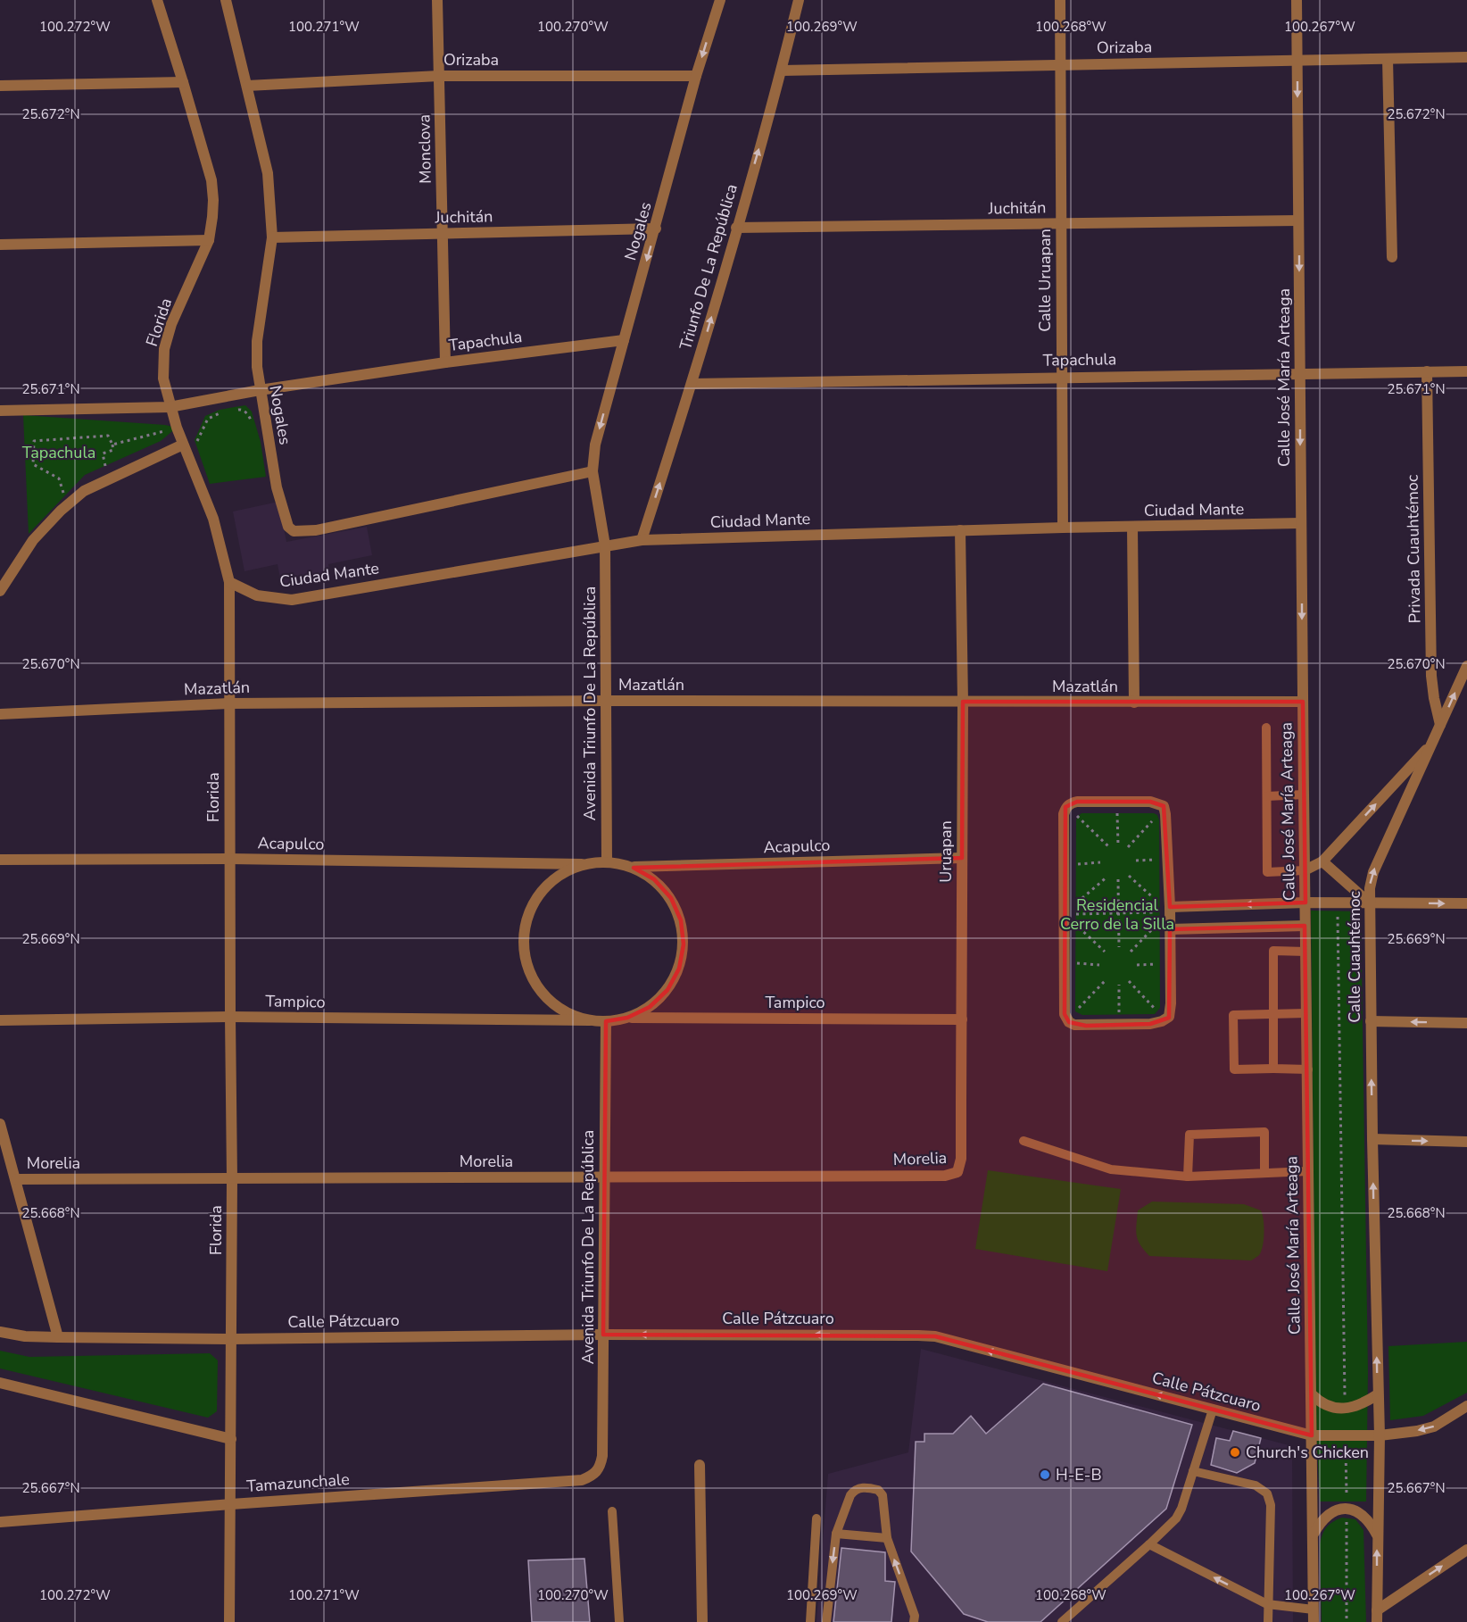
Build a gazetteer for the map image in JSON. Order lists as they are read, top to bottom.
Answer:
{
  "streets": {
    "street": [
      "Orizaba",
      "Monclova",
      "Juchitán",
      "Nogales",
      "Triunfo De La República",
      "Calle Uruapan",
      "Florida",
      "Tapachula",
      "Calle José María Arteaga",
      "Ciudad Mante",
      "Privada Cuauhtémoc",
      "Mazatlán",
      "Avenida Triunfo De La República",
      "Acapulco",
      "Uruapan",
      "Calle Cuauhtémoc",
      "Tampico",
      "Morelia",
      "Calle Pátzcuaro",
      "Tamazunchale"
    ]
  },
  "crossings": [
    ["Orizaba", "Monclova"],
    ["Orizaba", "Nogales"],
    ["Orizaba", "Triunfo De La República"],
    ["Orizaba", "Calle Uruapan"],
    ["Orizaba", "Calle José María Arteaga"],
    ["Monclova", "Juchitán"],
    ["Monclova", "Tapachula"],
    ["Juchitán", "Nogales"],
    ["Juchitán", "Triunfo De La República"],
    ["Juchitán", "Calle Uruapan"],
    ["Juchitán", "Calle José María Arteaga"],
    ["Nogales", "Tapachula"],
    ["Nogales", "Ciudad Mante"],
    ["Nogales", "Avenida Triunfo De La República"],
    ["Triunfo De La República", "Tapachula"],
    ["Triunfo De La República", "Ciudad Mante"],
    ["Calle Uruapan", "Tapachula"],
    ["Calle Uruapan", "Ciudad Mante"],
    ["Florida", "Tapachula"],
    ["Florida", "Ciudad Mante"],
    ["Florida", "Mazatlán"],
    ["Florida", "Acapulco"],
    ["Florida", "Tampico"],
    ["Florida", "Morelia"],
    ["Florida", "Calle Pátzcuaro"],
    ["Florida", "Tamazunchale"],
    ["Tapachula", "Calle José María Arteaga"],
    ["Tapachula", "Privada Cuauhtémoc"],
    ["Calle José María Arteaga", "Ciudad Mante"],
    ["Calle José María Arteaga", "Mazatlán"],
    ["Calle José María Arteaga", "Calle Pátzcuaro"],
    ["Ciudad Mante", "Avenida Triunfo De La República"],
    ["Ciudad Mante", "Uruapan"],
    ["Privada Cuauhtémoc", "Calle Cuauhtémoc"],
    ["Mazatlán", "Avenida Triunfo De La República"],
    ["Mazatlán", "Uruapan"],
    ["Avenida Triunfo De La República", "Acapulco"],
    ["Avenida Triunfo De La República", "Tampico"],
    ["Avenida Triunfo De La República", "Morelia"],
    ["Avenida Triunfo De La República", "Calle Pátzcuaro"],
    ["Avenida Triunfo De La República", "Tamazunchale"],
    ["Acapulco", "Uruapan"],
    ["Acapulco", "Tampico"],
    ["Uruapan", "Tampico"],
    ["Uruapan", "Morelia"]
  ],
  "one_way": ["Triunfo De La República", "Calle Cuauhtémoc", "Calle Pátzcuaro"],
  "parks": ["Tapachula", "Residencial Cerro de la Silla"],
  "places": ["Church's Chicken", "H-E-B"],
  "coordinates": [
    "100.272°W",
    "100.271°W",
    "100.270°W",
    "100.269°W",
    "100.268°W",
    "100.267°W",
    "25.672°N",
    "25.671°N",
    "25.670°N",
    "25.669°N",
    "25.668°N",
    "25.667°N"
  ]
}
